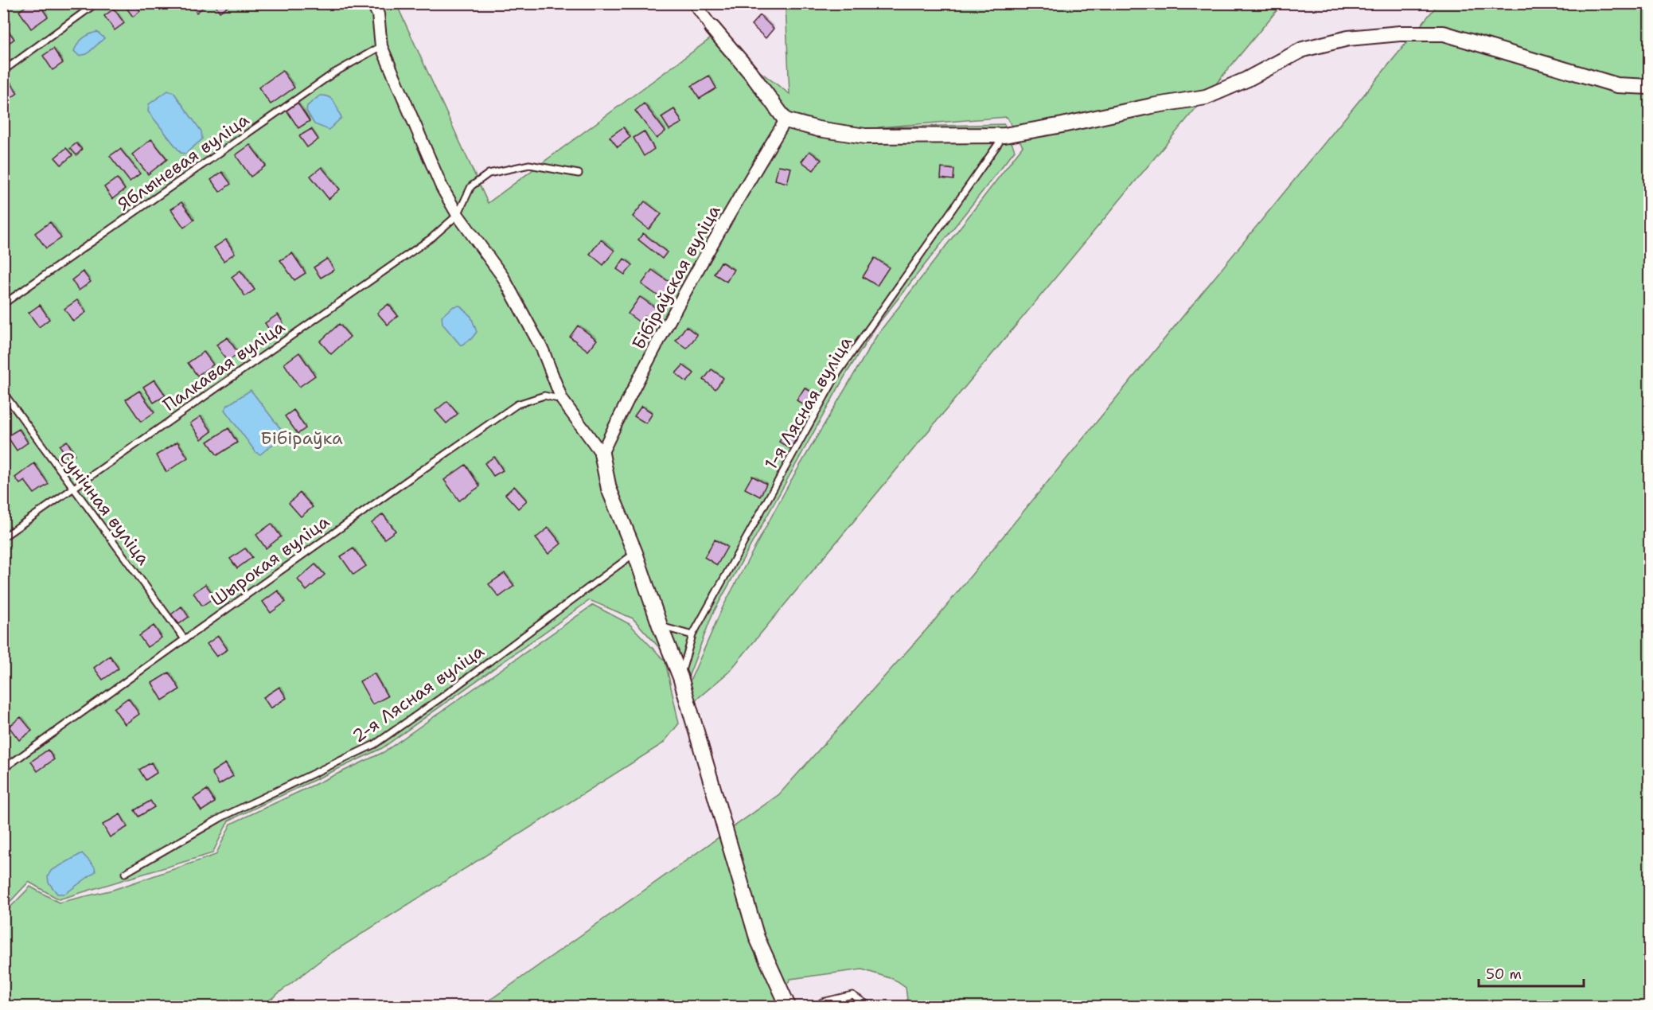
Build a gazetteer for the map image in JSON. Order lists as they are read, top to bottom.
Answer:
{
  "streets": {
    "street": ["Бібіраўская вуліца"],
    "lane": [
      "Яблыневая вуліца",
      "Палкавая вуліца",
      "1-я Лясная вуліца",
      "Сунічная вуліца",
      "Шырокая вуліца",
      "2-я Лясная вуліца"
    ]
  },
  "crossings": [
    ["Палкавая вуліца", "Сунічная вуліца"],
    ["Сунічная вуліца", "Шырокая вуліца"]
  ],
  "parks": ["Бібіраўка"],
  "scale_bar": "50 m"
}
